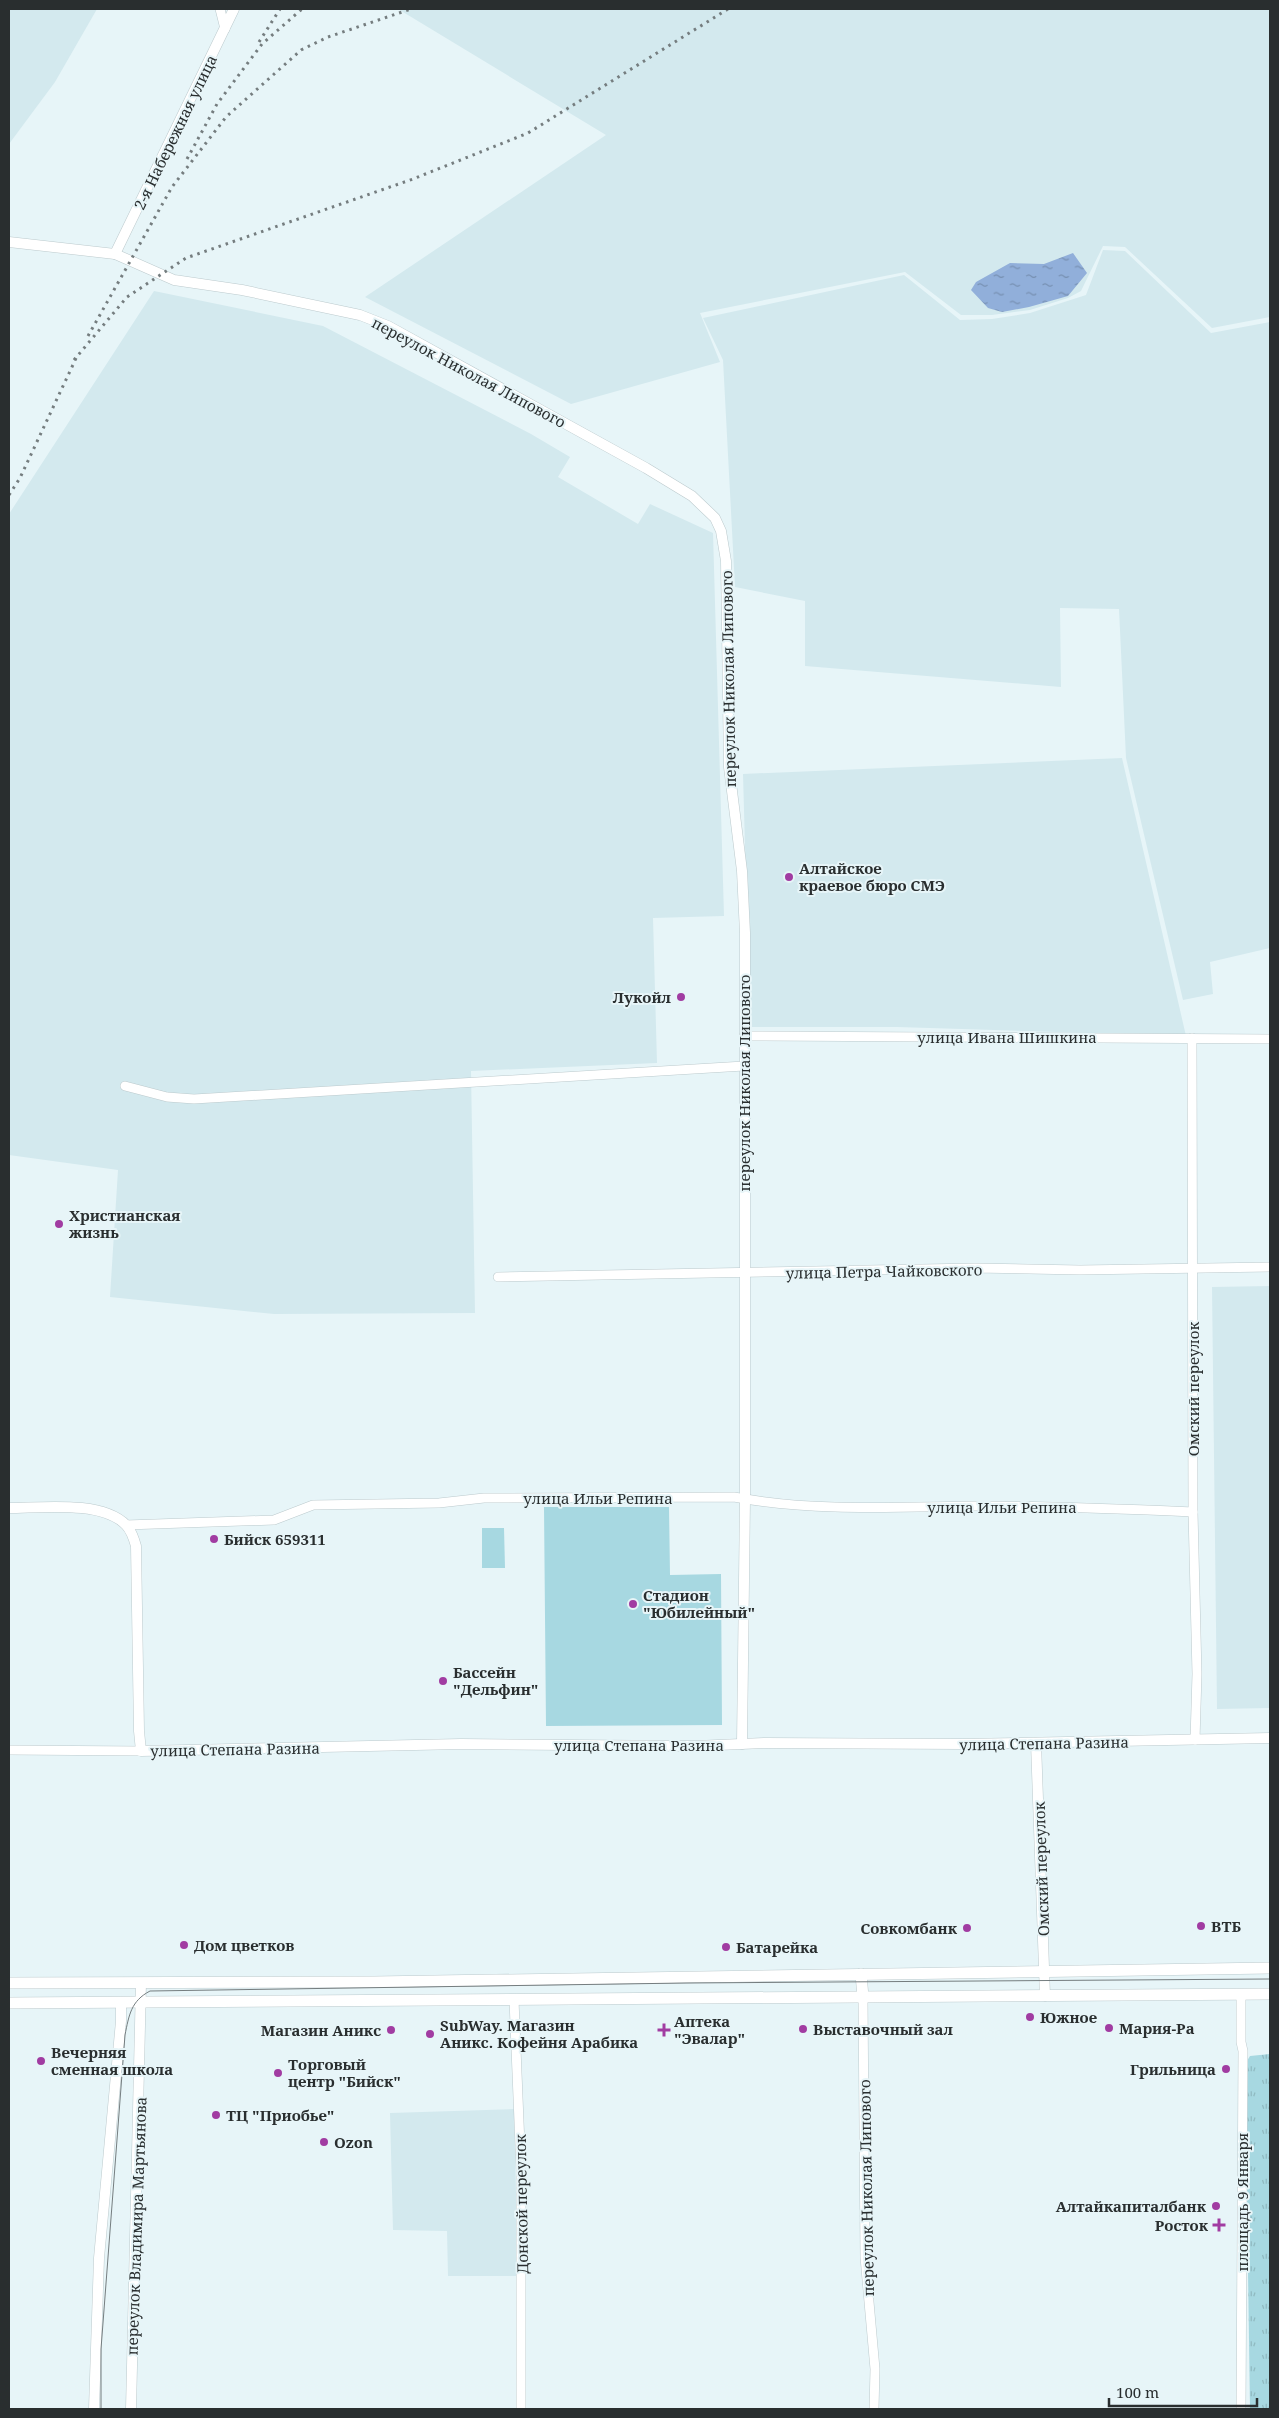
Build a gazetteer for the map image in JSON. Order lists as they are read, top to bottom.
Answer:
{
  "streets": {
    "street": [
      "2-я Набережная улица",
      "переулок Николая Липового",
      "улица Ивана Шишкина",
      "улица Петра Чайковского",
      "Омский переулок",
      "улица Ильи Репина",
      "улица Степана Разина",
      "площадь 9 Января",
      "Донской переулок",
      "переулок Владимира Мартьянова"
    ]
  },
  "crossings": [
    ["2-я Набережная улица", "переулок Николая Липового"],
    ["переулок Николая Липового", "улица Ивана Шишкина"],
    ["переулок Николая Липового", "улица Петра Чайковского"],
    ["переулок Николая Липового", "улица Ильи Репина"],
    ["переулок Николая Липового", "улица Степана Разина"],
    ["улица Ивана Шишкина", "Омский переулок"],
    ["улица Петра Чайковского", "Омский переулок"],
    ["Омский переулок", "улица Ильи Репина"],
    ["Омский переулок", "улица Степана Разина"]
  ],
  "places": {
    "other": [
      "Алтайское краевое бюро СМЭ",
      "Лукойл",
      "Христианская жизнь",
      "Бийск 659311",
      "Стадион \"Юбилейный\"",
      "Бассейн \"Дельфин\"",
      "ВТБ",
      "Совкомбанк",
      "Дом цветков",
      "Батарейка",
      "Южное",
      "Мария-Ра",
      "Выставочный зал",
      "Магазин Аникс",
      "SubWay. Магазин Аникс. Кофейня Арабика",
      "Вечерняя сменная школа",
      "Грильница",
      "Торговый центр \"Бийск\"",
      "ТЦ \"Приобье\"",
      "Ozon",
      "Алтайкапиталбанк"
    ],
    "health": ["Аптека \"Эвалар\"", "Росток"]
  },
  "scale_bar": "100 m"
}
